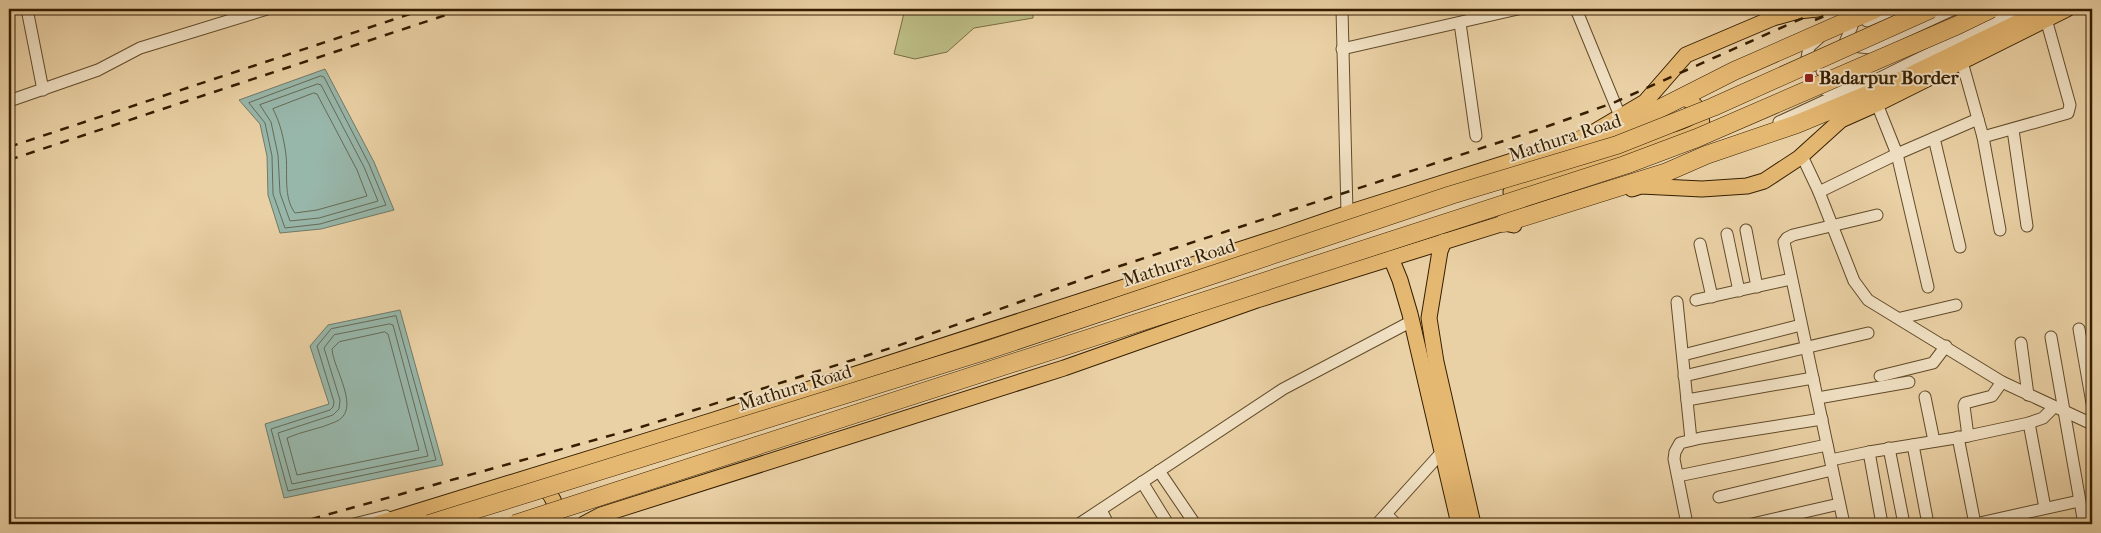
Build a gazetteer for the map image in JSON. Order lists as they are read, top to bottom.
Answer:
{
  "streets": {
    "highway": ["Mathura Road"]
  },
  "places": {
    "transit": ["Badarpur Border"]
  }
}
